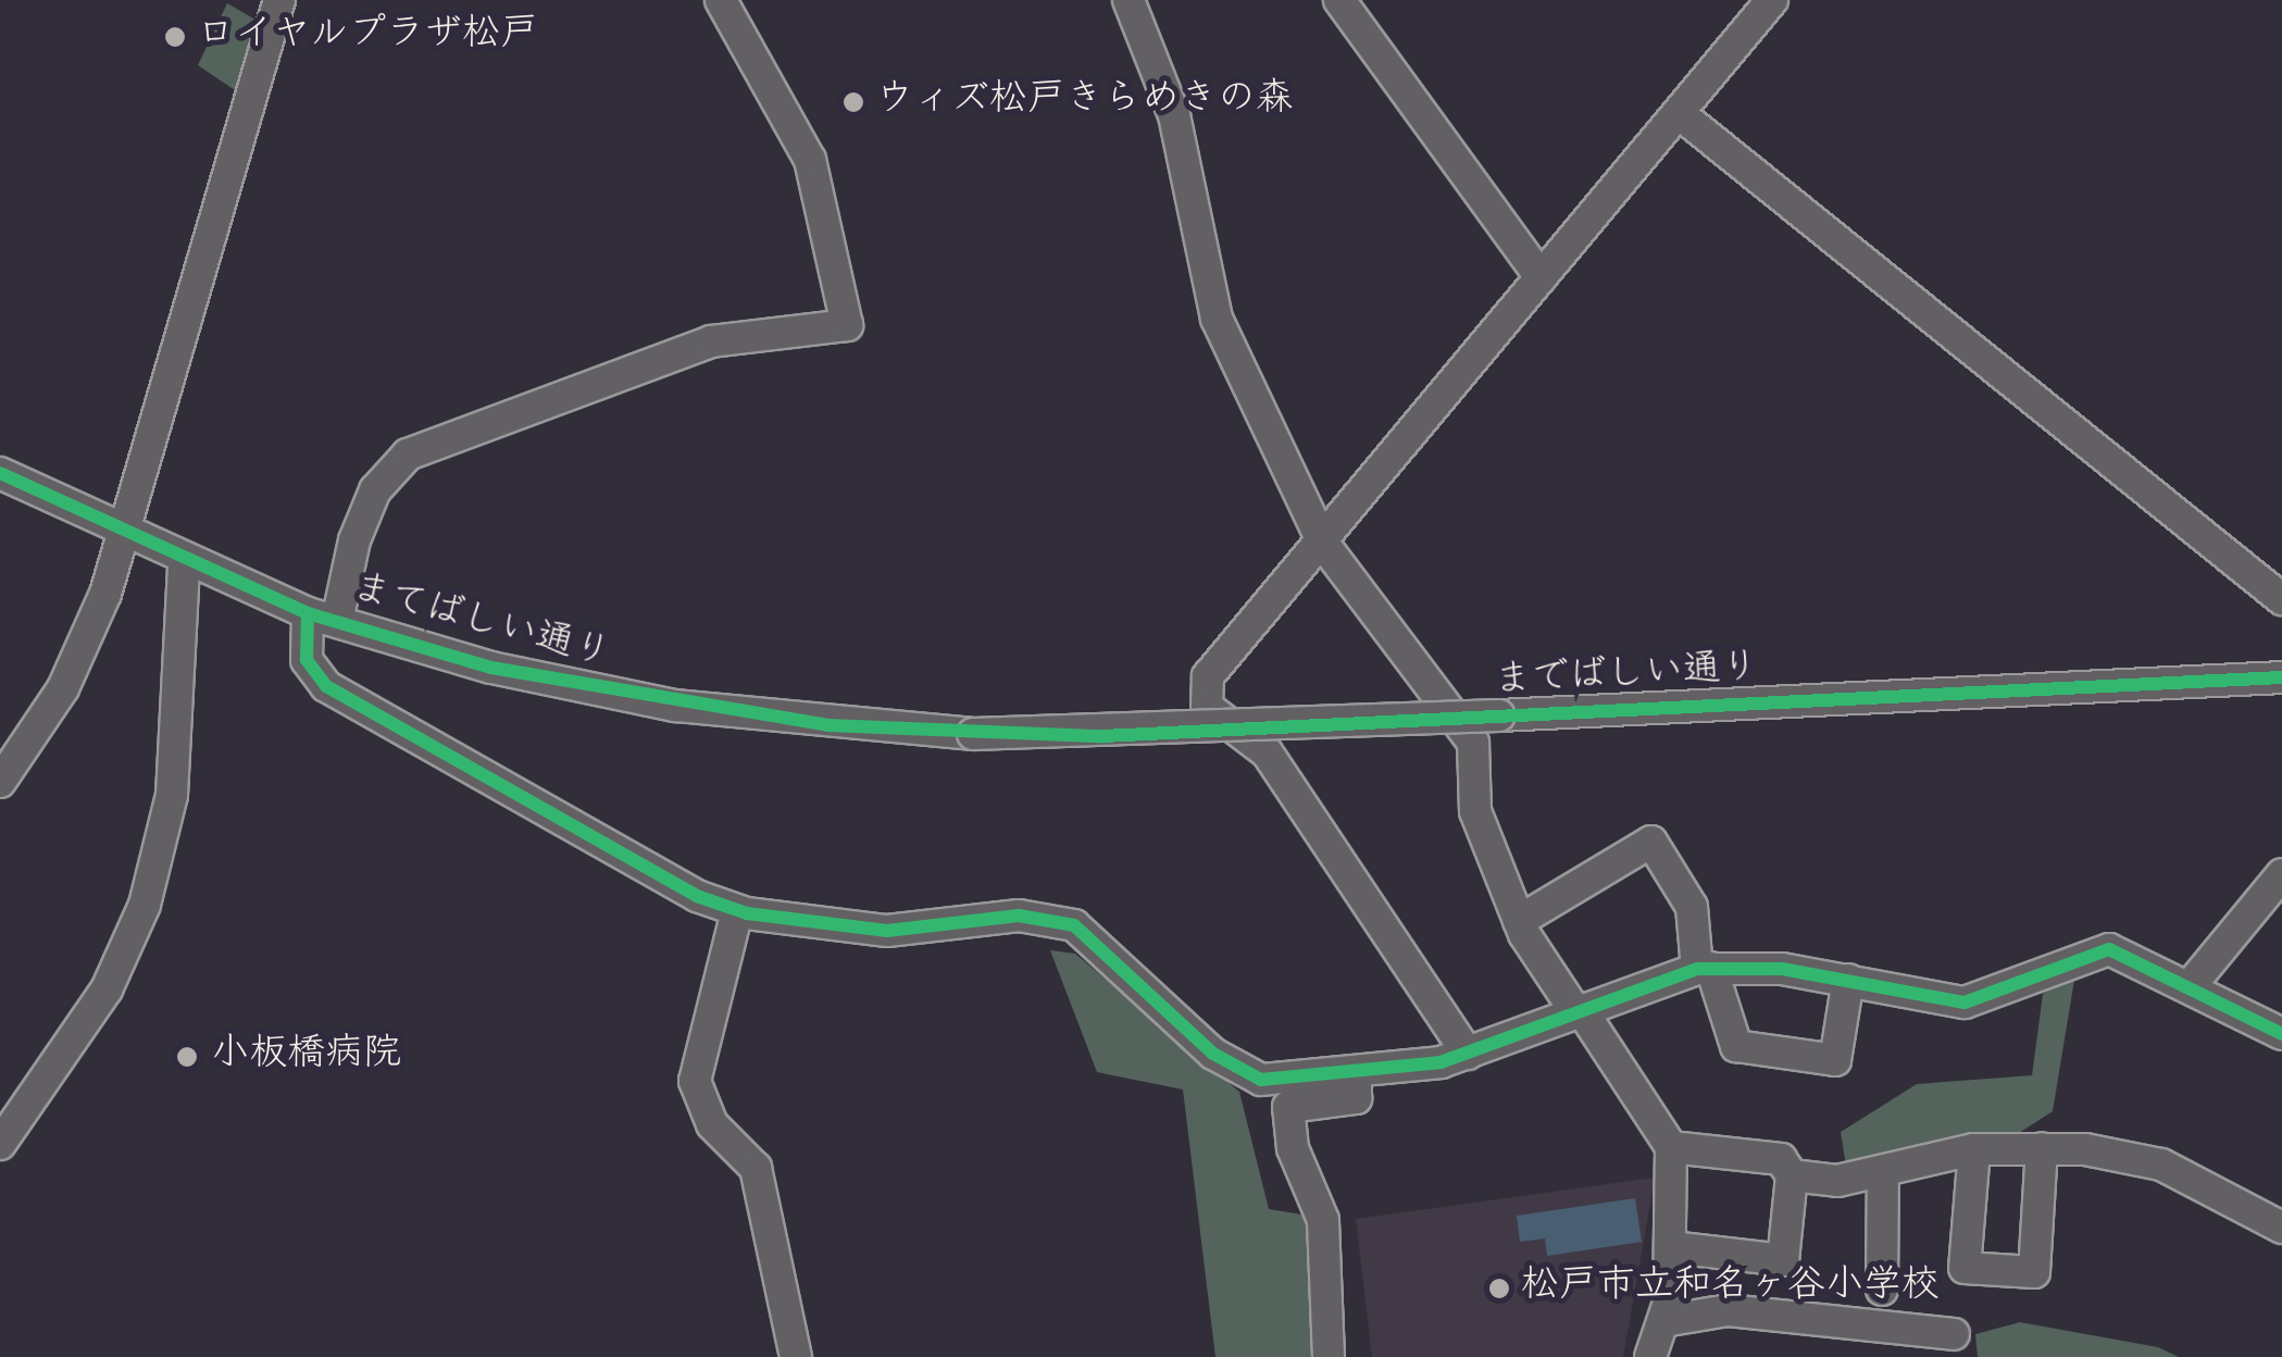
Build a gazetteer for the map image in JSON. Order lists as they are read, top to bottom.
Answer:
{
  "streets": {
    "street": ["まてばしい通り", "までばしい通り"]
  },
  "crossings": [
    ["まてばしい通り", "までばしい通り"]
  ],
  "places": [
    "ロイヤルプラザ松戸",
    "ウィズ松戸きらめきの森",
    "小板橋病院",
    "松戸市立和名ヶ谷小学校"
  ]
}
